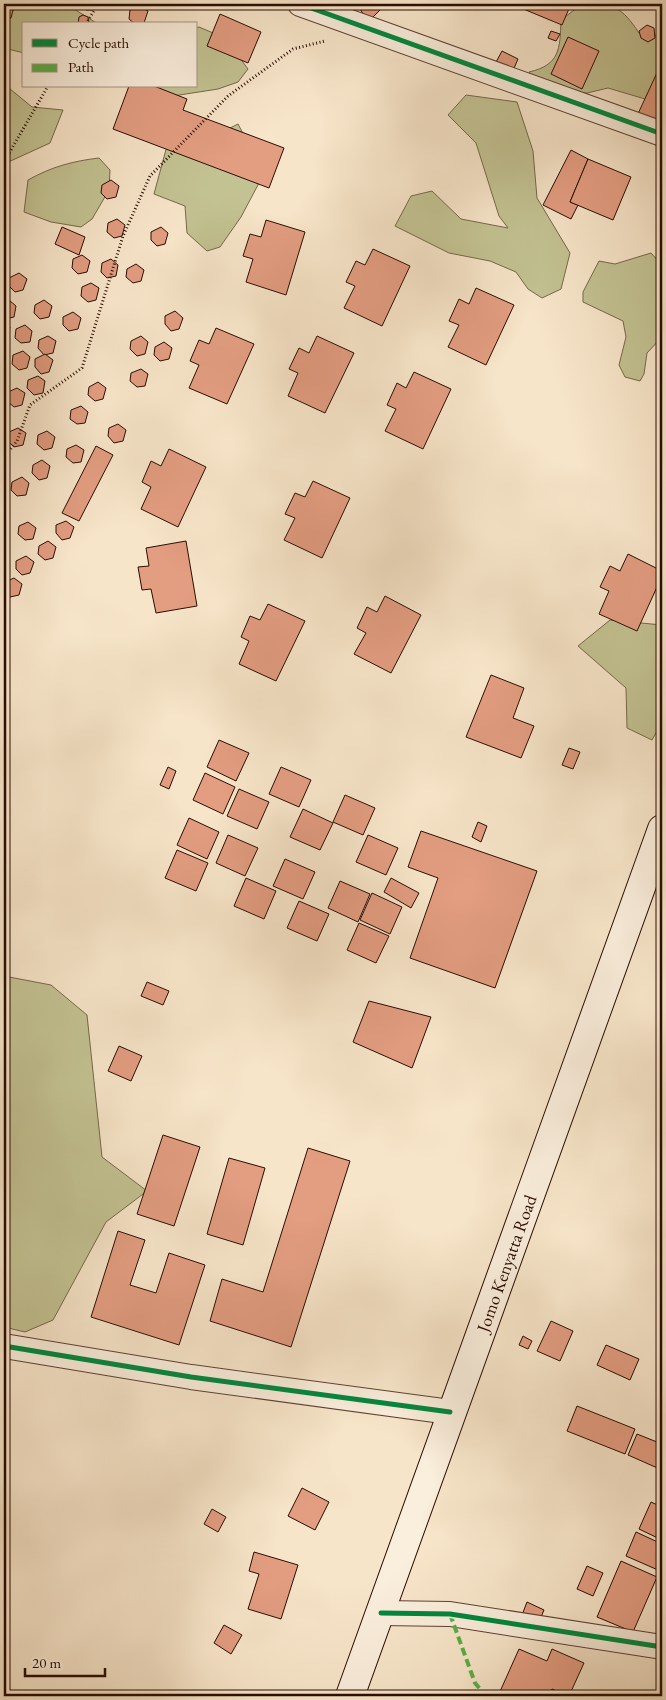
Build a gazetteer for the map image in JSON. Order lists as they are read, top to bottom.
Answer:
{
  "streets": {
    "main road": ["Jomo Kenyatta Road"]
  },
  "legend": ["Cycle path", "Path"],
  "scale_bar": "20 m"
}
